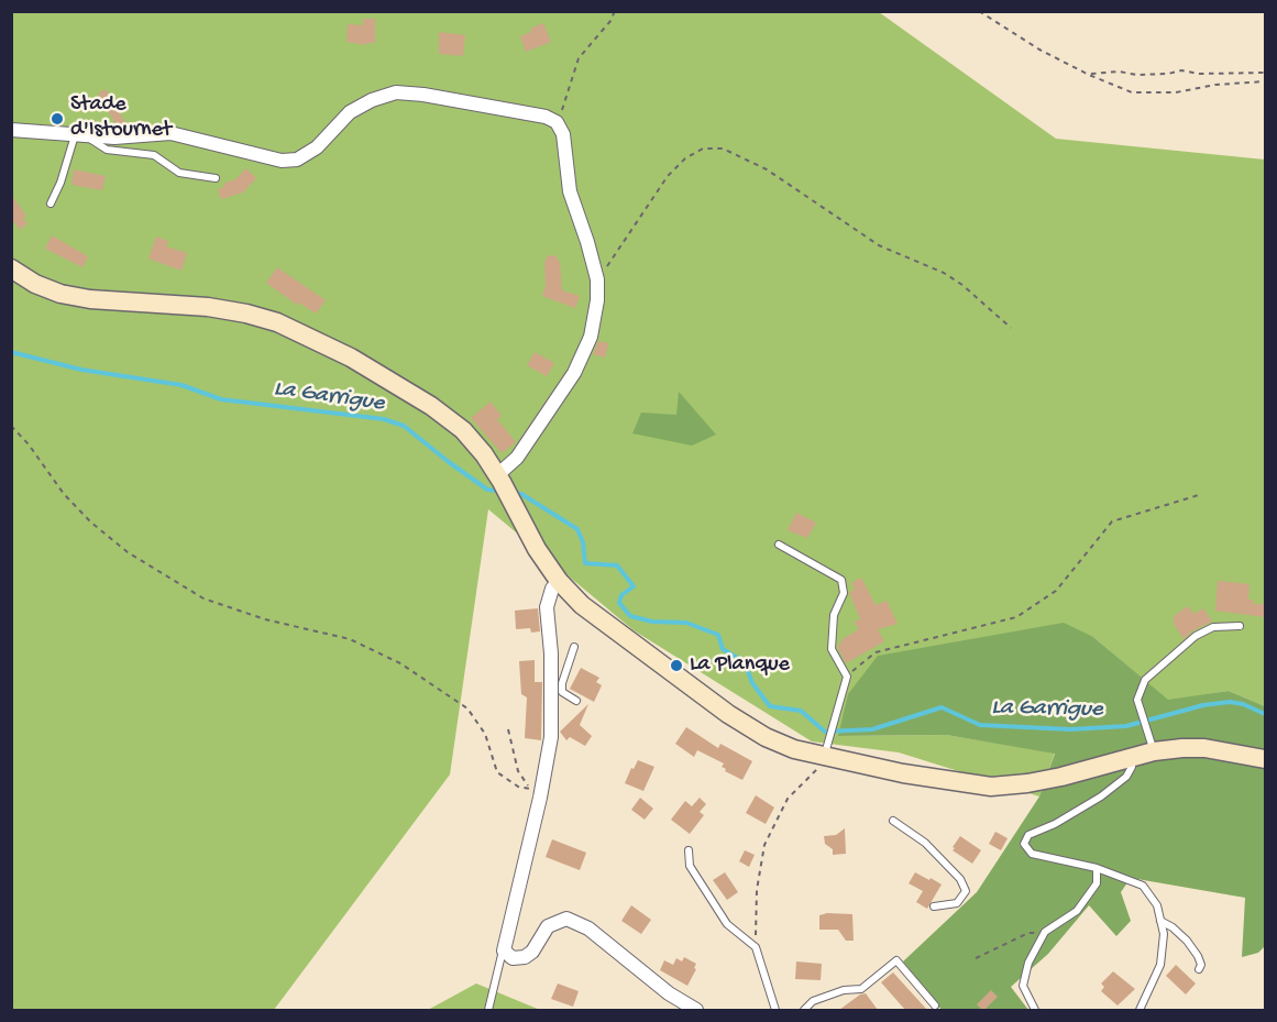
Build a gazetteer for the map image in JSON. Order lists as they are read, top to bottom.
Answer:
{
  "water": ["La Garrigue"],
  "places": ["Stade d'Istournet", "La Planque"]
}
